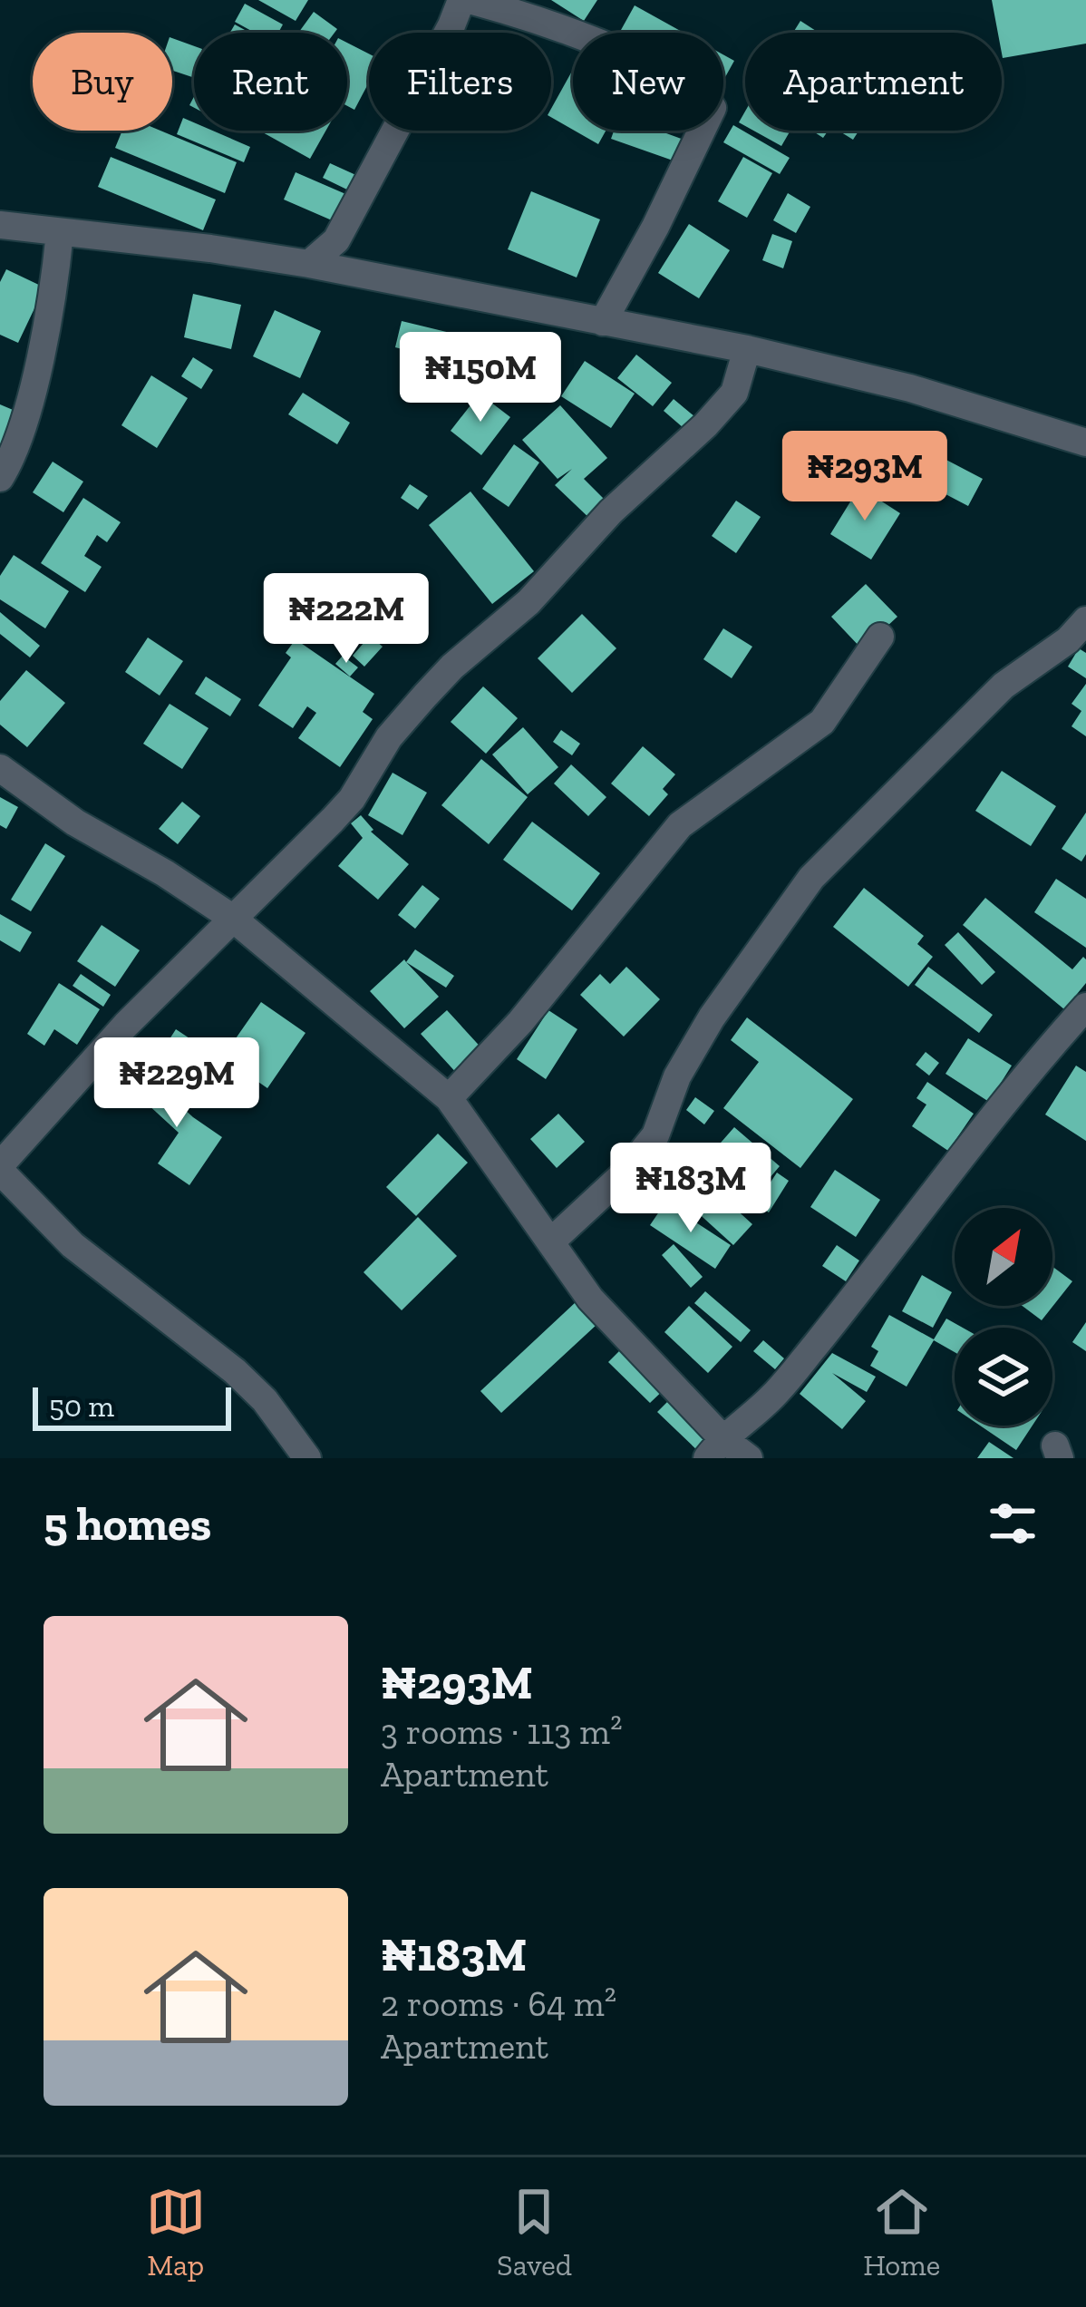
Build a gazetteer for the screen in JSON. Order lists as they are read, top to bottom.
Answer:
{
  "scale_bar": "50 m",
  "north": "top right",
  "page": {
    "chip": [
      "Buy",
      "Rent",
      "Filters",
      "New",
      "Apartment"
    ],
    "price": [
      "₦150M",
      "₦293M",
      "₦222M",
      "₦229M",
      "₦183M"
    ],
    "scale": "50 m",
    "heading": "5 homes",
    "list": [
      {
        "name": "₦293M",
        "note": "3 rooms · 113 m² · Apartment"
      },
      {
        "name": "₦183M",
        "note": "2 rooms · 64 m² · Apartment"
      }
    ],
    "tabs": ["Map", "Saved", "Home"]
  }
}
